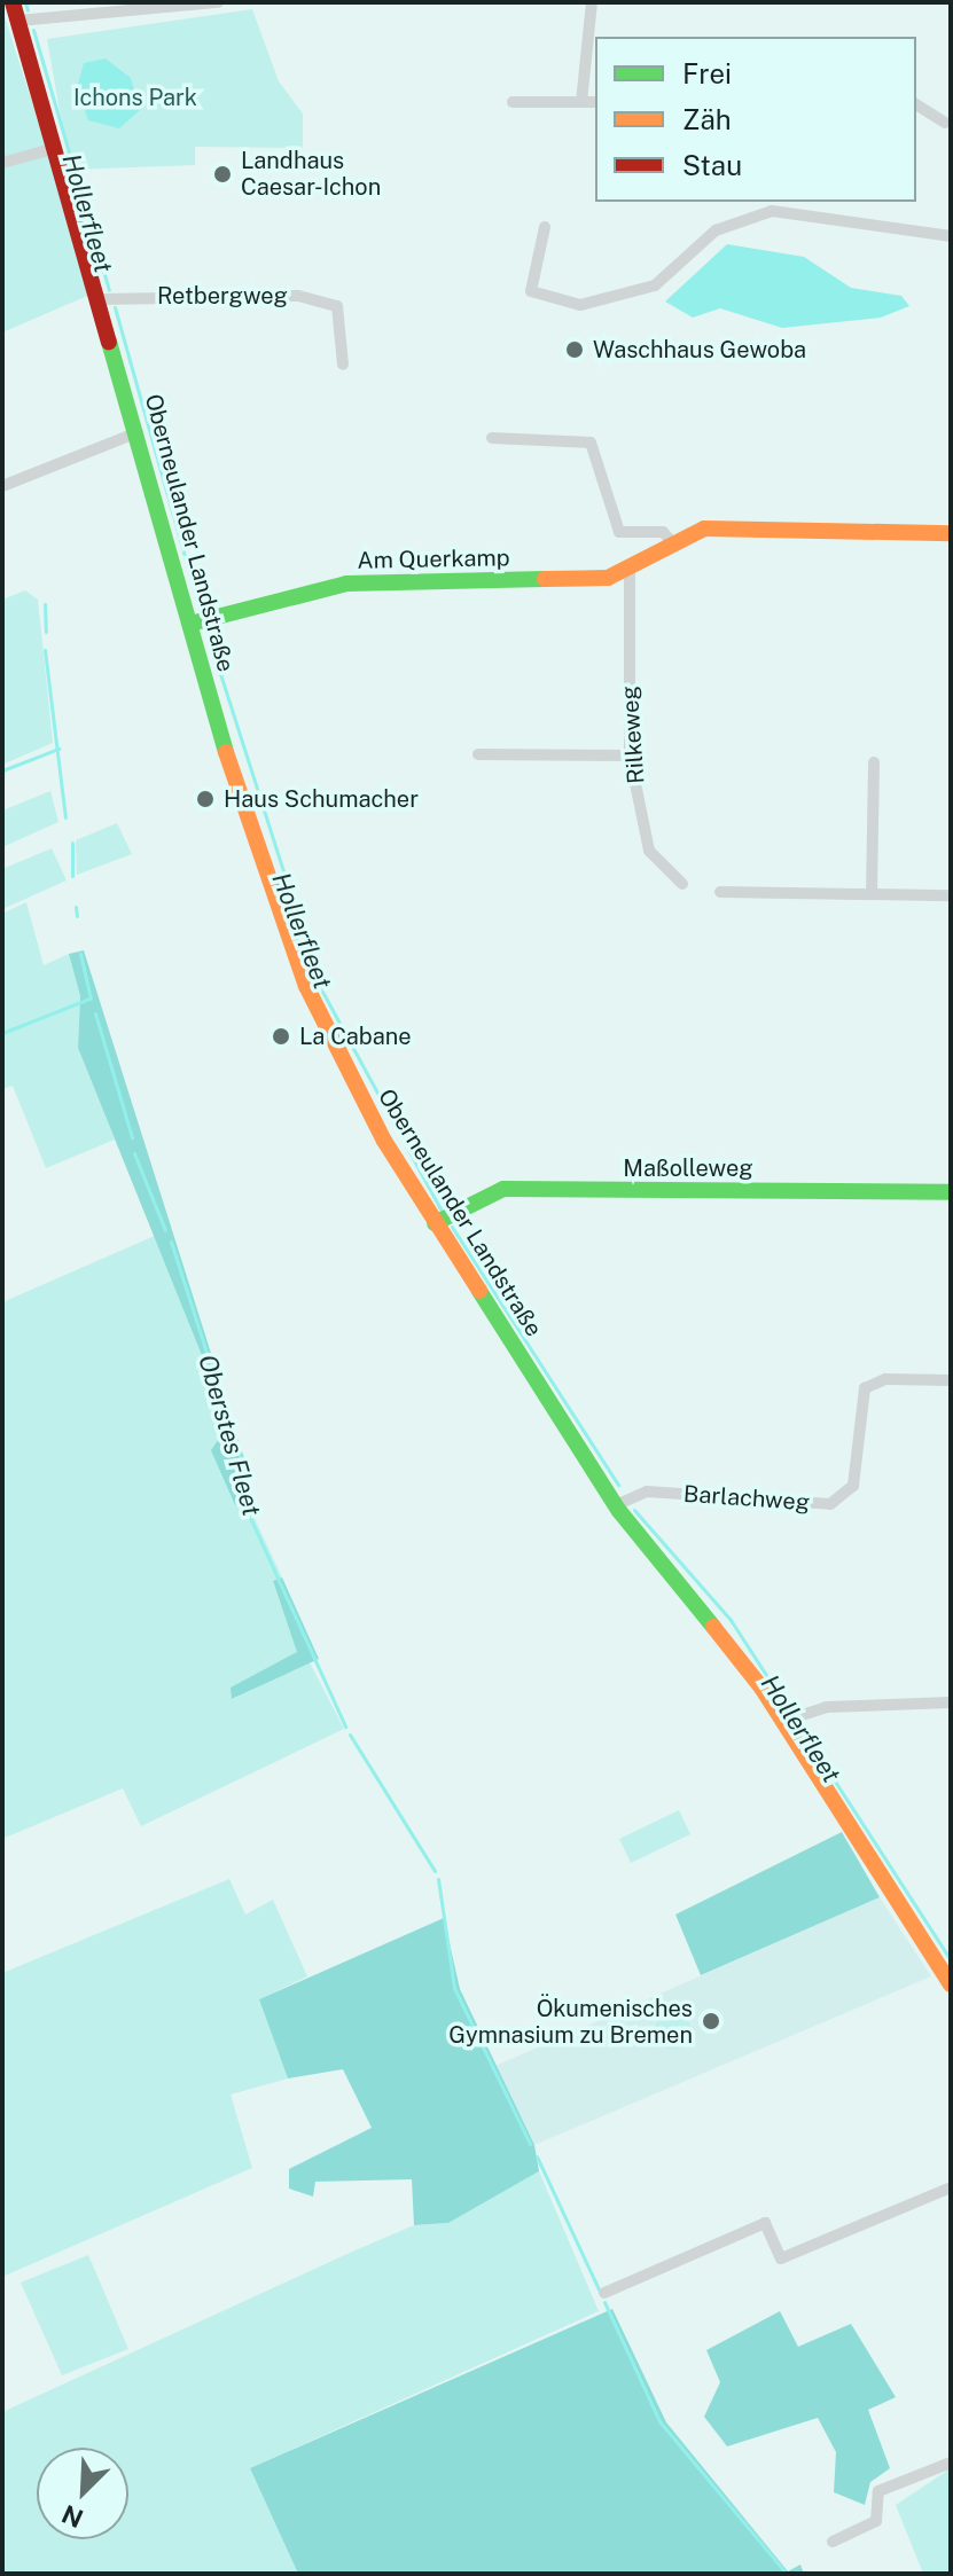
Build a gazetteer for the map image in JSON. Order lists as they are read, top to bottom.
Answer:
{
  "streets": {
    "street": [
      "Retbergweg",
      "Oberneulander Landstraße",
      "Am Querkamp",
      "Rilkeweg",
      "Maßolleweg",
      "Barlachweg"
    ]
  },
  "crossings": [
    ["Retbergweg", "Oberneulander Landstraße"],
    ["Oberneulander Landstraße", "Am Querkamp"],
    ["Oberneulander Landstraße", "Maßolleweg"],
    ["Oberneulander Landstraße", "Barlachweg"],
    ["Am Querkamp", "Rilkeweg"]
  ],
  "water": ["Hollerfleet", "Oberstes Fleet"],
  "parks": ["Ichons Park"],
  "places": [
    "Landhaus Caesar-Ichon",
    "Waschhaus Gewoba",
    "Haus Schumacher",
    "La Cabane",
    "Ökumenisches Gymnasium zu Bremen"
  ],
  "legend": ["Frei", "Zäh", "Stau"],
  "north": "bottom left"
}
